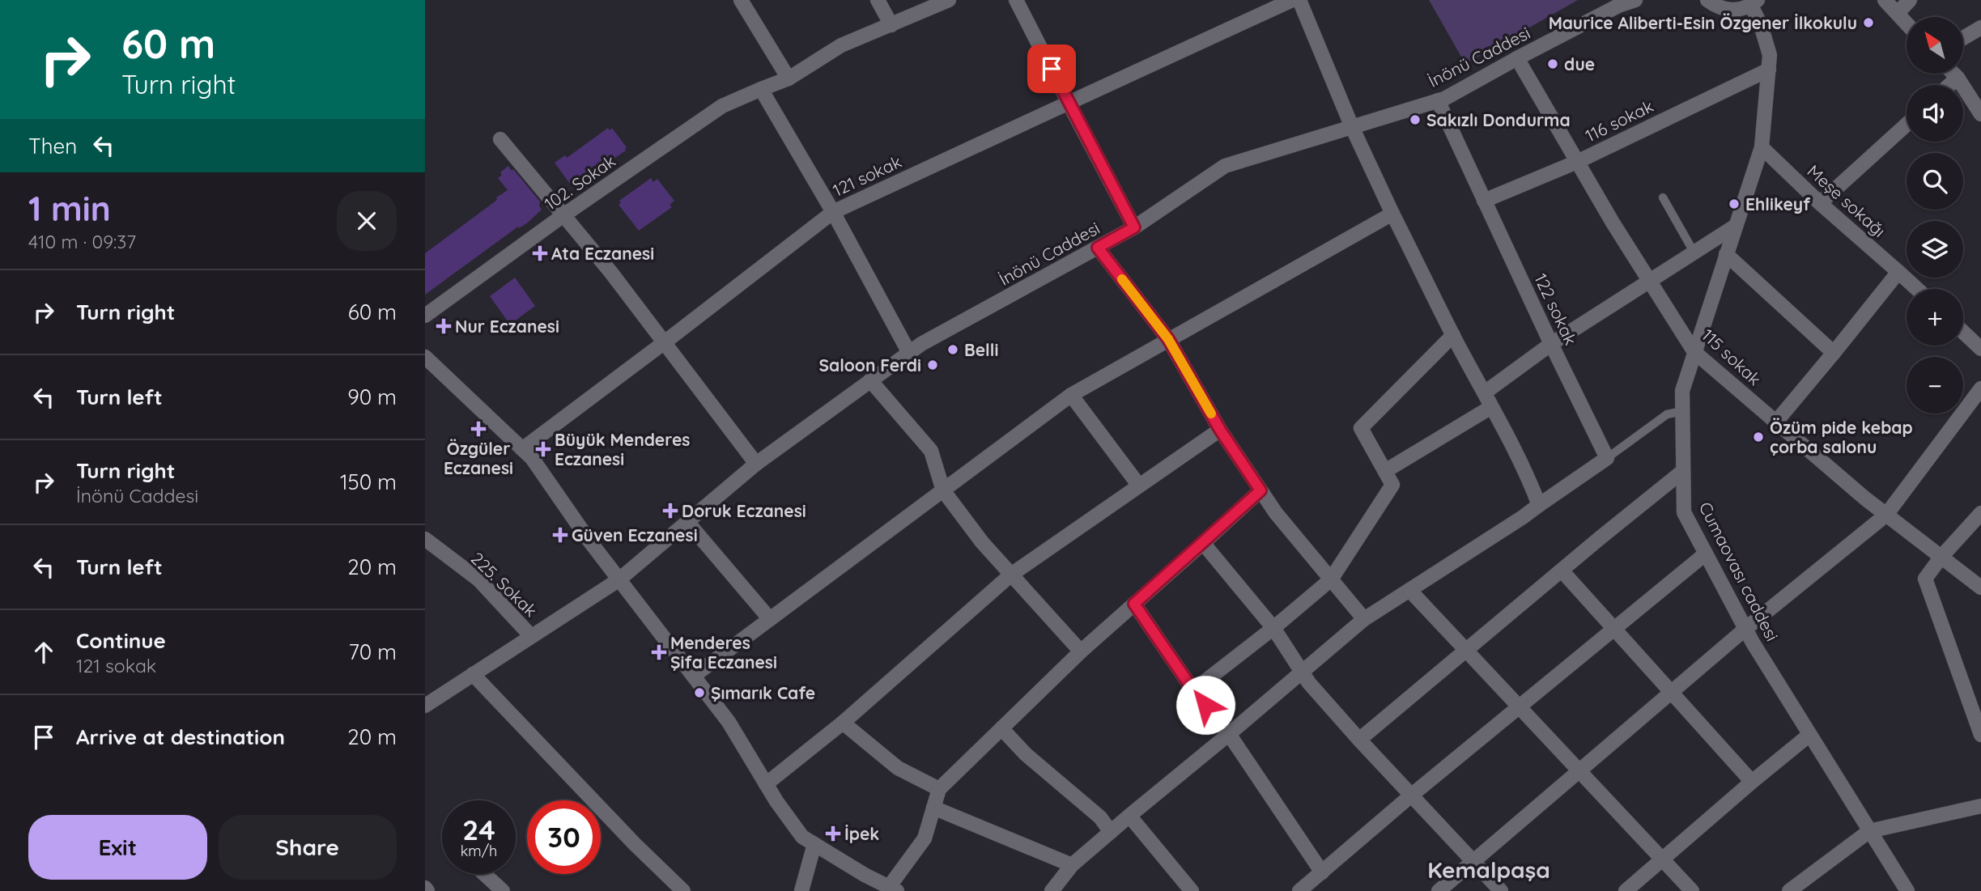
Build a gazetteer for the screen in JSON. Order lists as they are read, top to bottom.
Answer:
{
  "streets": {
    "street": [
      "İnönü Caddesi",
      "116 sokak",
      "121 sokak",
      "102. Sokak",
      "Meşe sokağı",
      "122 sokak",
      "115 sokak",
      "Cumaovası caddesi",
      "225. Sokak"
    ]
  },
  "crossings": [
    ["İnönü Caddesi", "122 sokak"],
    ["İnönü Caddesi", "115 sokak"],
    ["İnönü Caddesi", "225. Sokak"],
    ["116 sokak", "122 sokak"],
    ["116 sokak", "115 sokak"],
    ["116 sokak", "Cumaovası caddesi"],
    ["121 sokak", "102. Sokak"],
    ["Meşe sokağı", "Cumaovası caddesi"],
    ["115 sokak", "Cumaovası caddesi"]
  ],
  "districts": ["Kemalpaşa"],
  "places": {
    "other": [
      "Maurice Aliberti-Esin Özgener İlkokulu",
      "due",
      "Sakızlı Dondurma",
      "Ehlikeyf",
      "Belli",
      "Saloon Ferdi",
      "Özüm pide kebap çorba salonu",
      "Şımarık Cafe"
    ],
    "health": [
      "Ata Eczanesi",
      "Nur Eczanesi",
      "Özgüler Eczanesi",
      "Büyük Menderes Eczanesi",
      "Doruk Eczanesi",
      "Güven Eczanesi",
      "Menderes Şifa Eczanesi",
      "İpek"
    ]
  },
  "north": "top left",
  "page": {
    "turn": ["60 m", "Turn right"],
    "map_buttons": ["+", "−"],
    "then": "Then",
    "heading": ["1 min", "410 m · 09:37"],
    "list": [
      {
        "name": "Turn right",
        "value": "60 m"
      },
      {
        "name": "Turn left",
        "value": "90 m"
      },
      {
        "name": "Turn right",
        "note": "İnönü Caddesi",
        "value": "150 m"
      },
      {
        "name": "Turn left",
        "value": "20 m"
      },
      {
        "name": "Continue",
        "note": "121 sokak",
        "value": "70 m"
      },
      {
        "name": "Arrive at destination",
        "value": "20 m"
      }
    ],
    "speed": "24 km/h",
    "limit": "30",
    "buttons": ["Exit", "Share"]
  }
}
